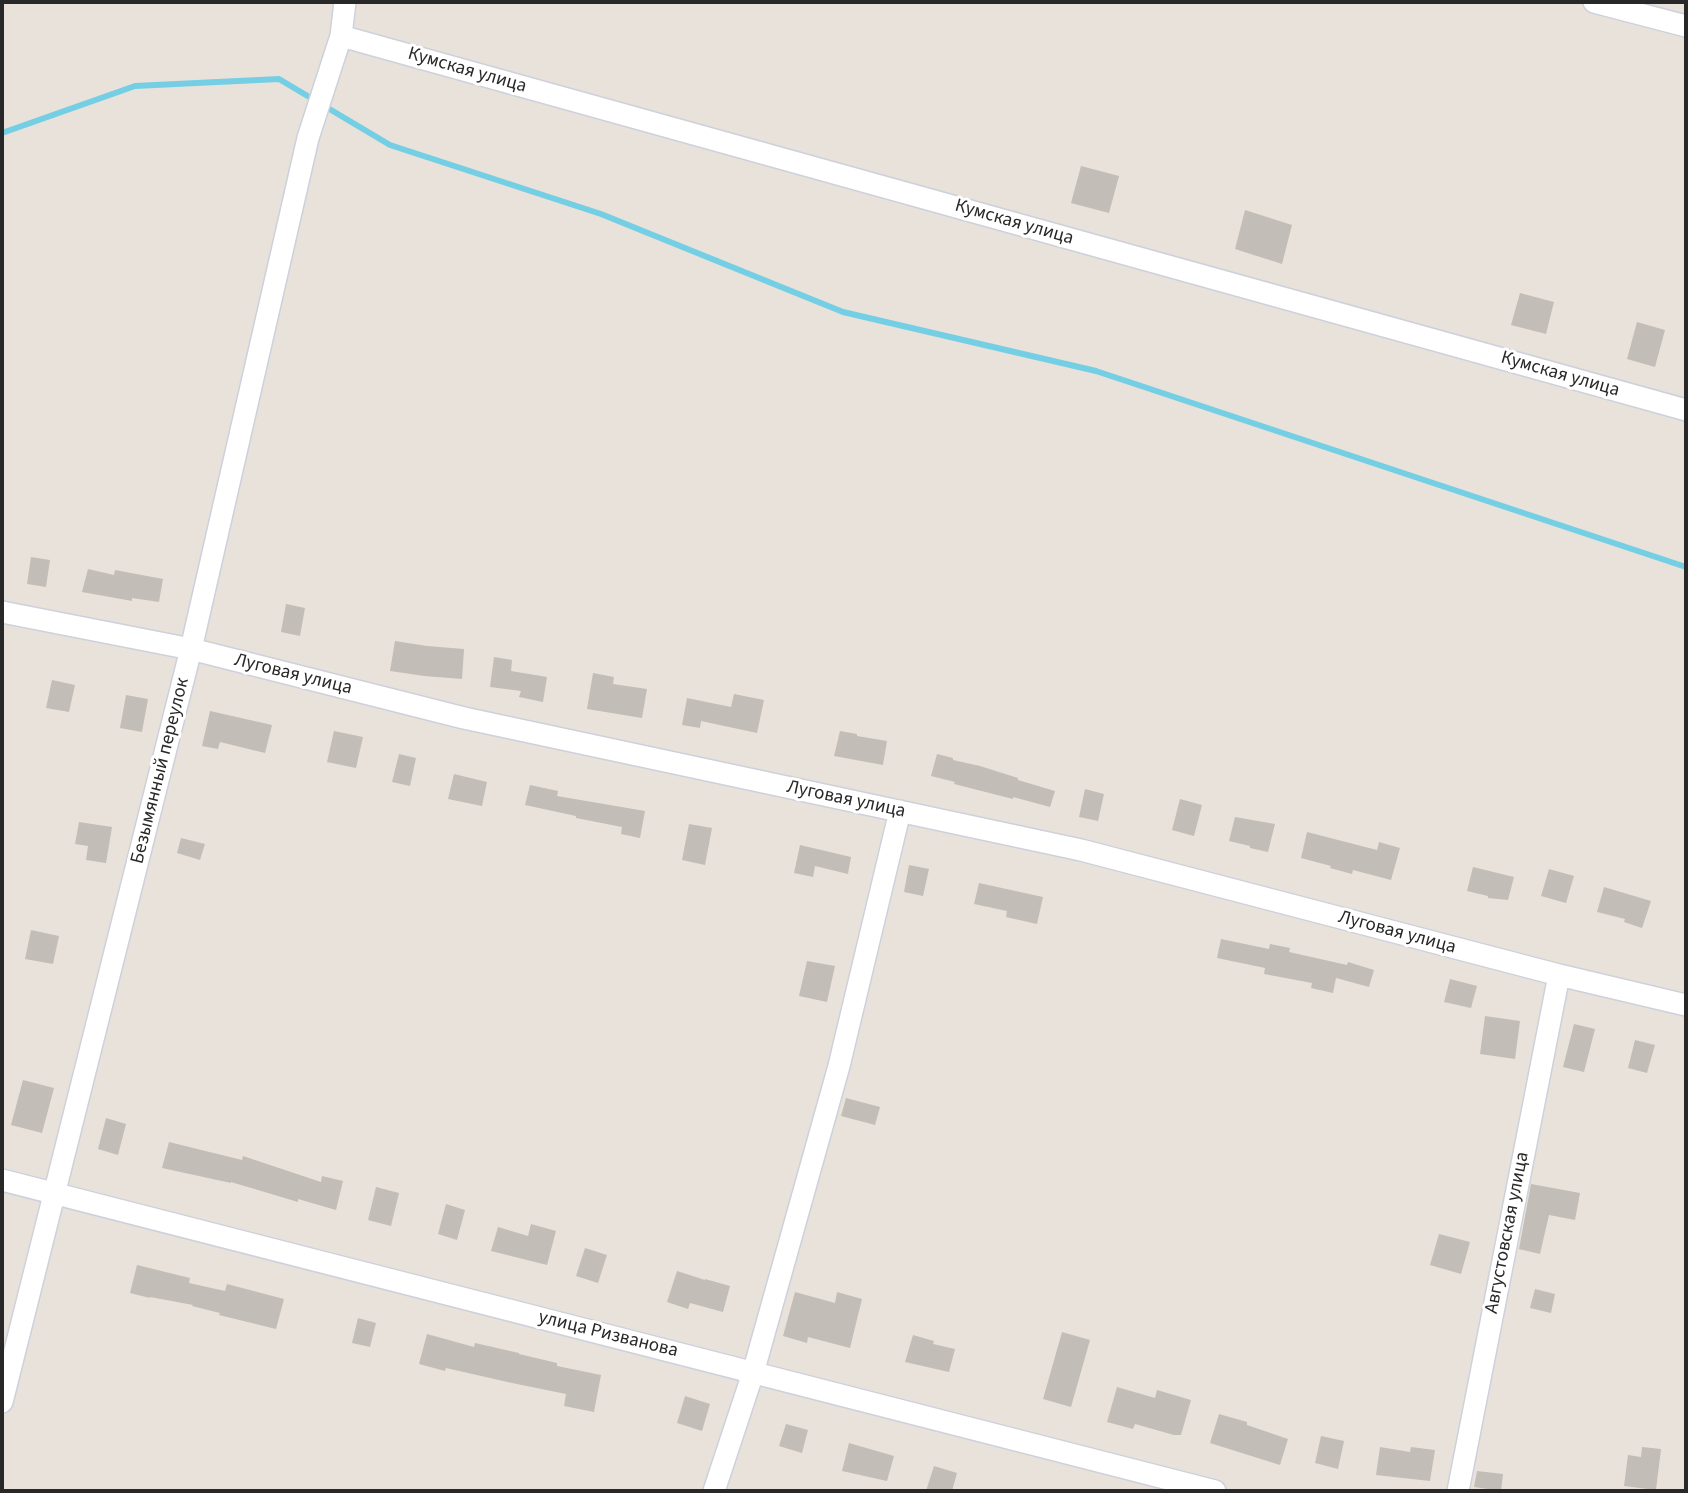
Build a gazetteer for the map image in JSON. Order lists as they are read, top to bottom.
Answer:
{
  "streets": {
    "street": [
      "Кумская улица",
      "Луговая улица",
      "Безымянный переулок",
      "Августовская улица",
      "улица Ризванова"
    ]
  },
  "crossings": [
    ["Кумская улица", "Безымянный переулок"],
    ["Луговая улица", "Безымянный переулок"],
    ["Луговая улица", "Августовская улица"],
    ["Безымянный переулок", "улица Ризванова"]
  ]
}
